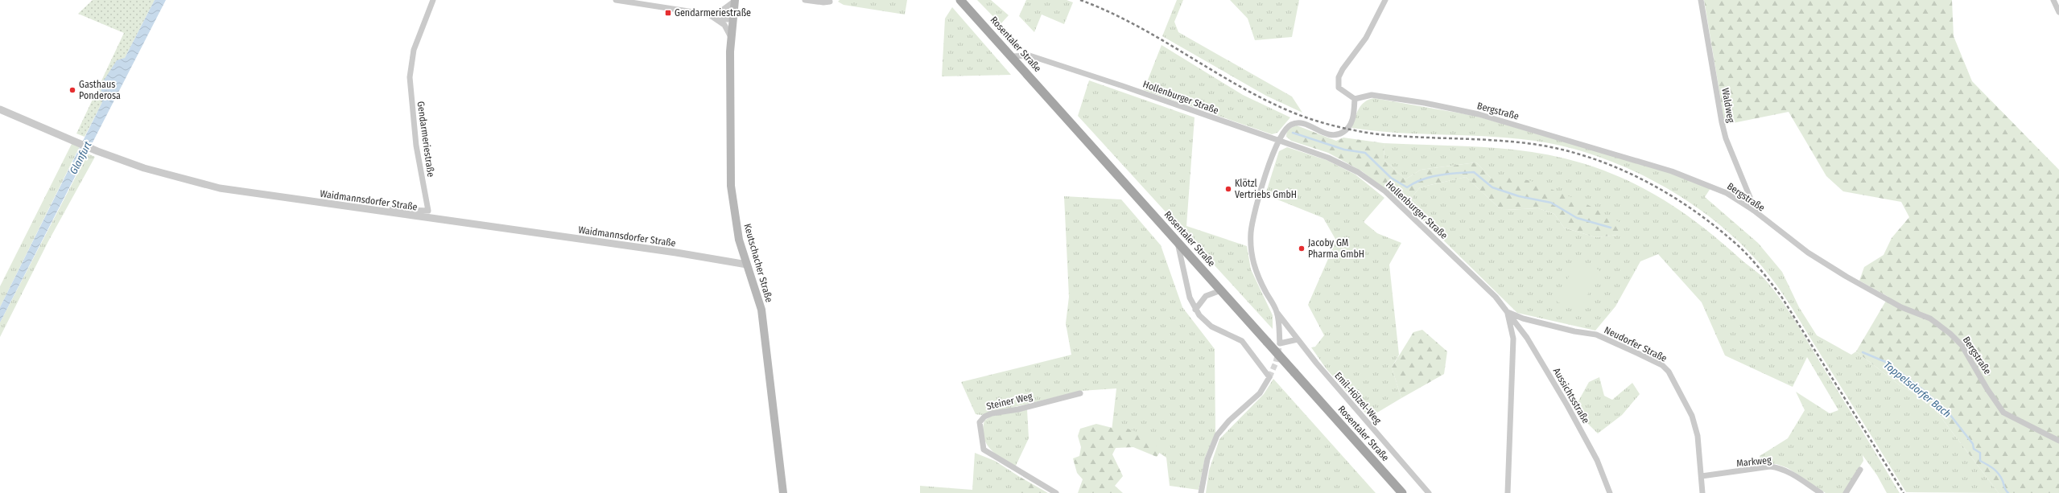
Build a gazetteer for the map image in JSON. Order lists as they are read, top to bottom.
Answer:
{
  "streets": {
    "main road": ["Rosentaler Straße", "Keutschacher Straße"],
    "street": [
      "Hollenburger Straße",
      "Waldweg",
      "Bergstraße",
      "Gendarmeriestraße",
      "Waidmannsdorfer Straße",
      "Neudorfer Straße",
      "Aussichtsstraße",
      "Emil-Hölzel-Weg",
      "Steiner Weg",
      "Markweg"
    ]
  },
  "crossings": [
    ["Rosentaler Straße", "Hollenburger Straße"],
    ["Hollenburger Straße", "Neudorfer Straße"],
    ["Hollenburger Straße", "Aussichtsstraße"],
    ["Hollenburger Straße", "Emil-Hölzel-Weg"],
    ["Waldweg", "Bergstraße"],
    ["Bergstraße", "Emil-Hölzel-Weg"],
    ["Gendarmeriestraße", "Waidmannsdorfer Straße"],
    ["Waidmannsdorfer Straße", "Keutschacher Straße"],
    ["Neudorfer Straße", "Aussichtsstraße"],
    ["Neudorfer Straße", "Markweg"]
  ],
  "water": ["Glanfurt", "Toppelsdorfer Bach"],
  "places": {
    "transit": ["Gendarmeriestraße"],
    "other": ["Gasthaus Ponderosa", "Klötzl Vertriebs GmbH", "Jacoby GM Pharma GmbH"]
  }
}
